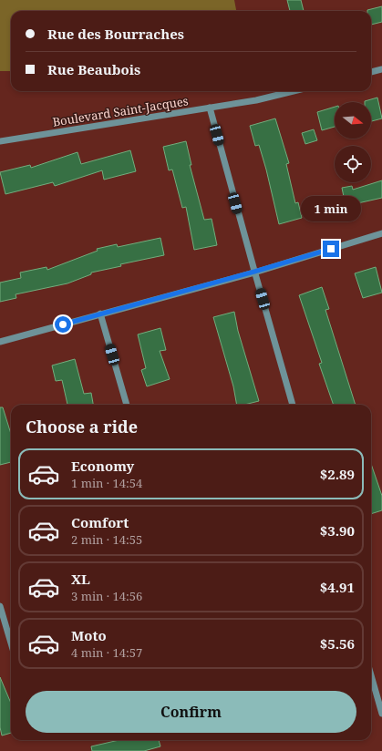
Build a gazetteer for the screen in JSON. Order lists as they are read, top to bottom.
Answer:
{
  "streets": {
    "street": ["Boulevard Saint-Jacques"]
  },
  "north": "right",
  "page": {
    "banner": ["Rue des Bourraches", "Rue Beaubois"],
    "bubble": "1 min",
    "heading": "Choose a ride",
    "list": [
      {
        "name": "Economy",
        "note": "1 min · 14:54",
        "value": "$2.89"
      },
      {
        "name": "Comfort",
        "note": "2 min · 14:55",
        "value": "$3.90"
      },
      {
        "name": "XL",
        "note": "3 min · 14:56",
        "value": "$4.91"
      },
      {
        "name": "Moto",
        "note": "4 min · 14:57",
        "value": "$5.56"
      }
    ],
    "buttons": "Confirm"
  }
}
